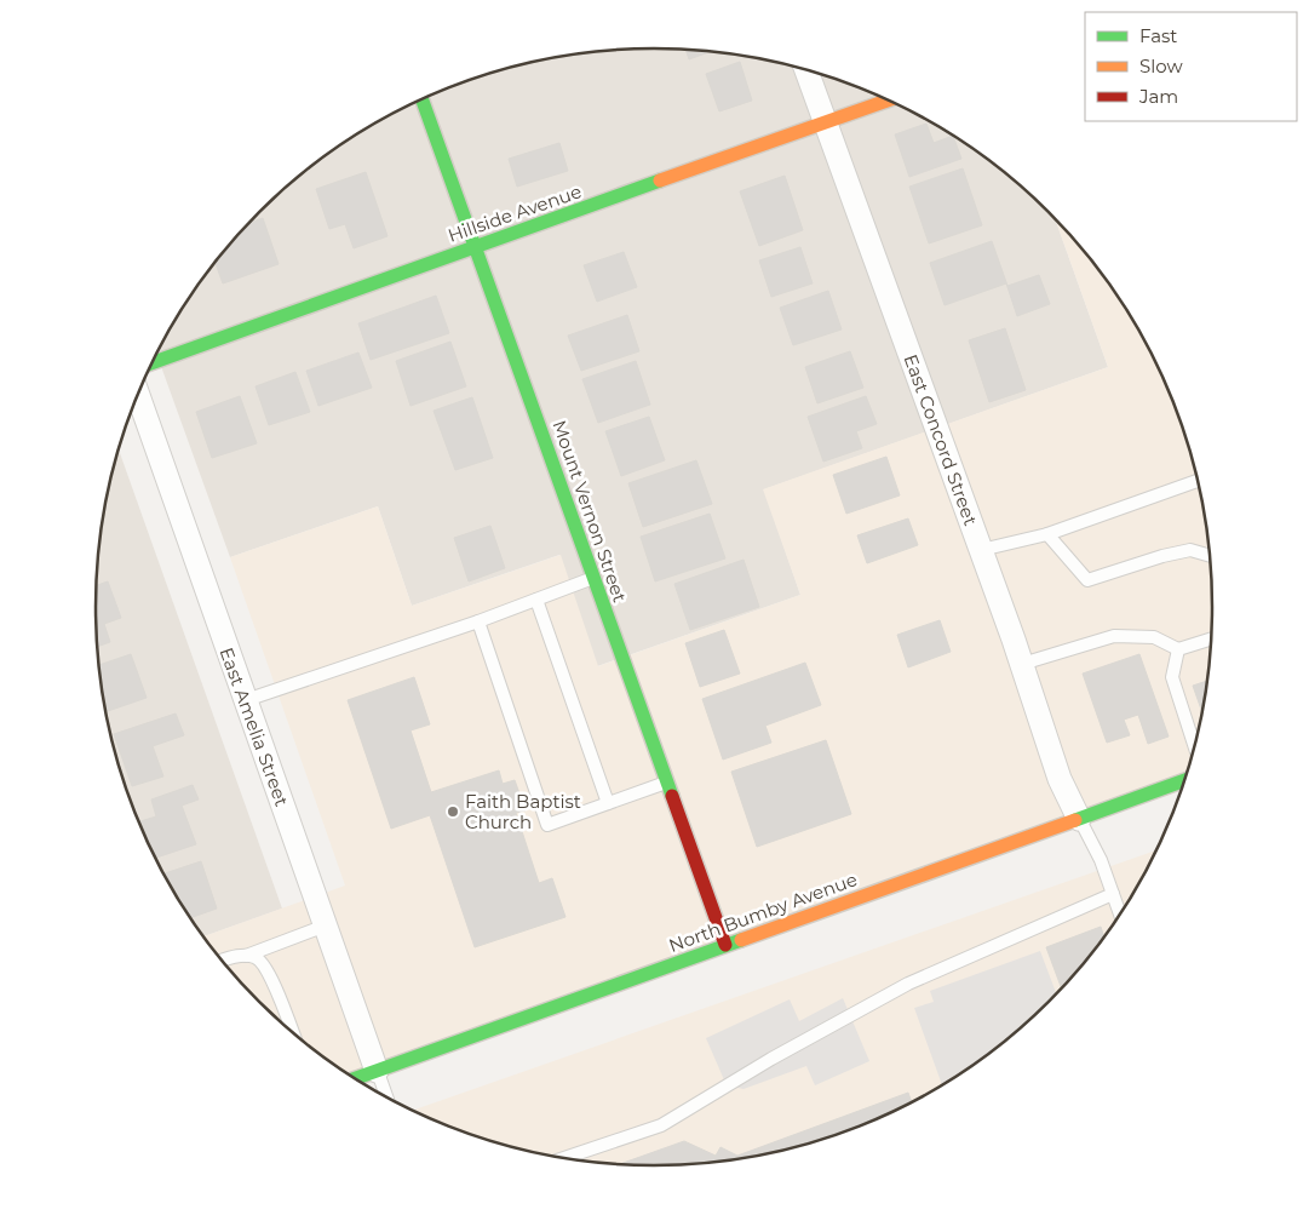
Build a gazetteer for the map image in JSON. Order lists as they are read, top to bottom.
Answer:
{
  "streets": {
    "street": [
      "Hillside Avenue",
      "East Concord Street",
      "Mount Vernon Street",
      "East Amelia Street",
      "North Bumby Avenue"
    ]
  },
  "crossings": [
    ["Hillside Avenue", "East Concord Street"],
    ["Hillside Avenue", "Mount Vernon Street"],
    ["East Concord Street", "North Bumby Avenue"],
    ["Mount Vernon Street", "North Bumby Avenue"],
    ["East Amelia Street", "North Bumby Avenue"]
  ],
  "places": ["Faith Baptist Church"],
  "legend": ["Fast", "Slow", "Jam"]
}
